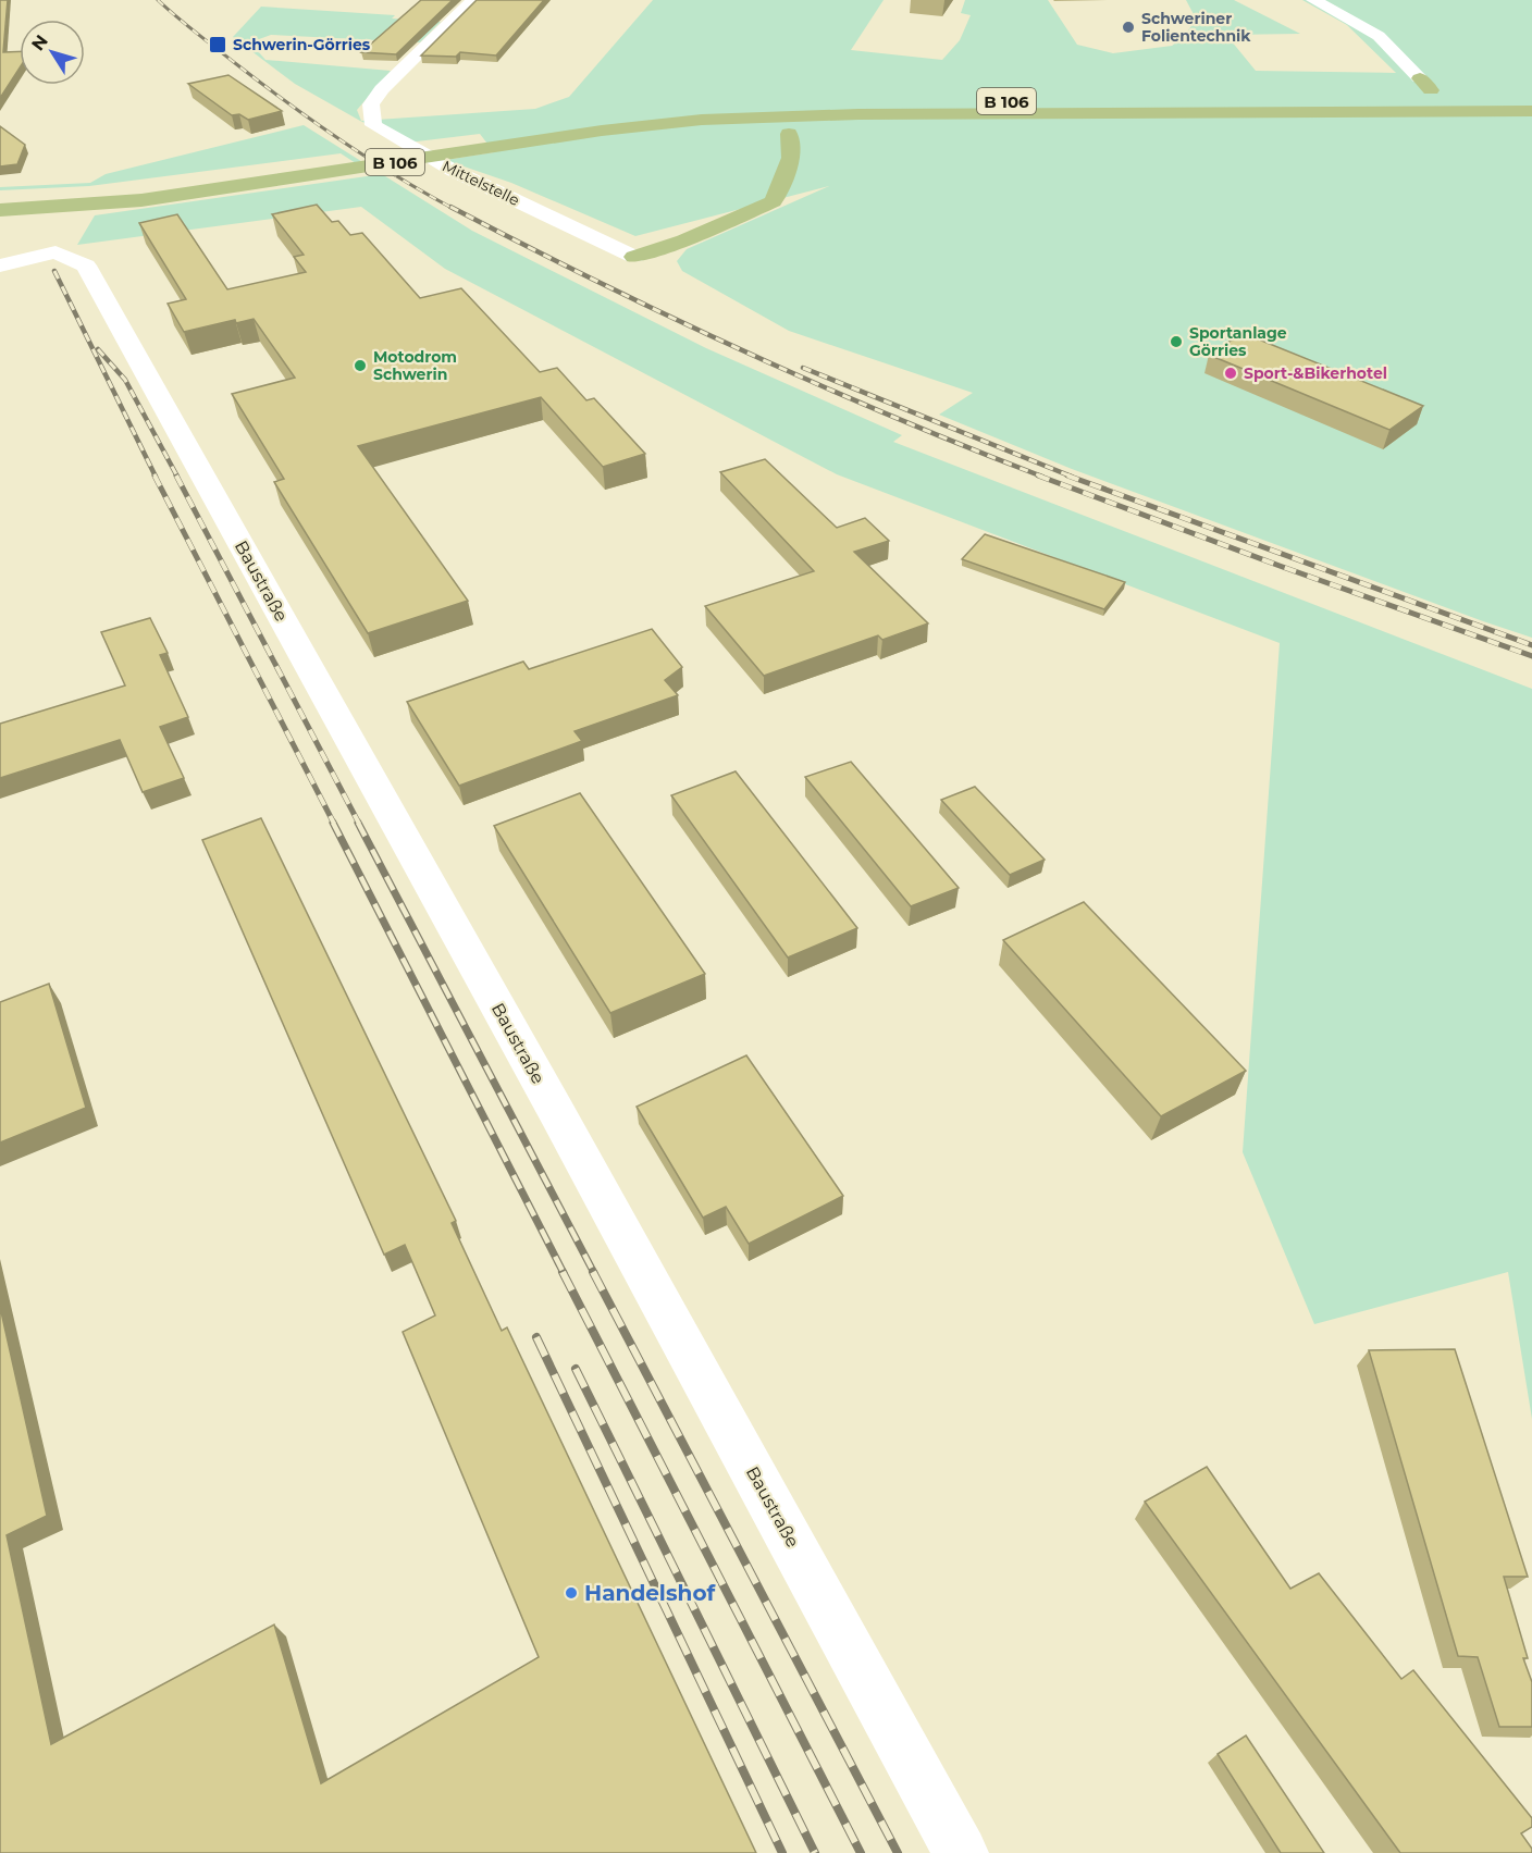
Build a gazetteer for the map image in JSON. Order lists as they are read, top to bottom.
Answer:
{
  "streets": {
    "highway": ["B 106"],
    "street": ["Mittelstelle", "Baustraße"]
  },
  "places": {
    "other": [
      "Schweriner Folientechnik",
      "Sportanlage Görries",
      "Motodrom Schwerin",
      "Sport-&Bikerhotel",
      "Handelshof"
    ],
    "transit": ["Schwerin-Görries"]
  },
  "north": "top left"
}
